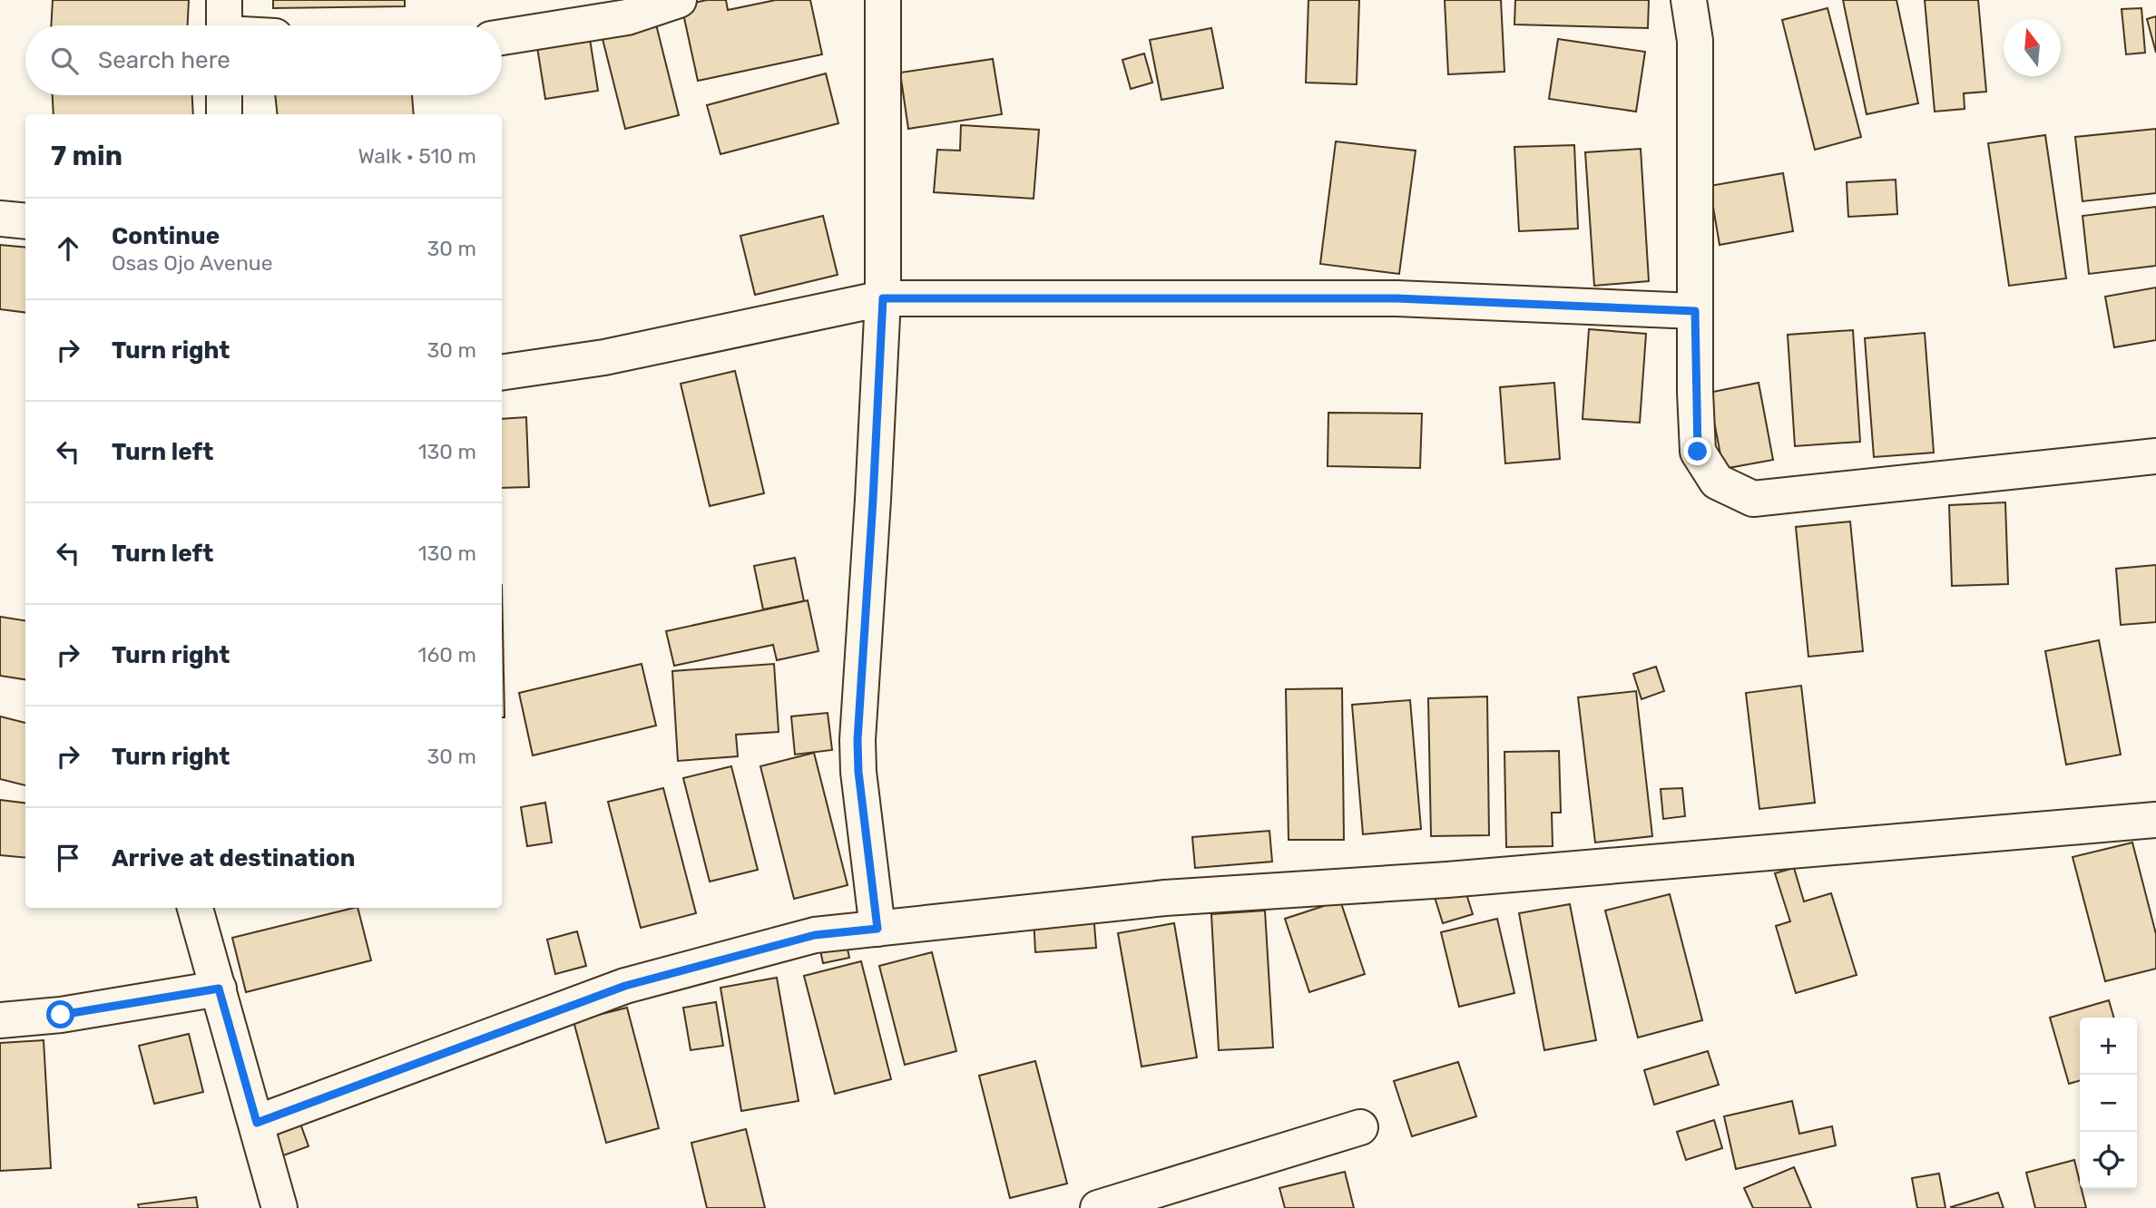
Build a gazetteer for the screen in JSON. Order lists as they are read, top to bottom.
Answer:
{
  "north": "top",
  "page": {
    "search": "Search here",
    "heading": ["7 min", "Walk · 510 m"],
    "list": [
      ["Continue", "Osas Ojo Avenue", "30 m"],
      ["Turn right", "30 m"],
      ["Turn left", "130 m"],
      ["Turn left", "130 m"],
      ["Turn right", "160 m"],
      ["Turn right", "30 m"],
      "Arrive at destination"
    ],
    "map_buttons": ["+", "−"]
  }
}
